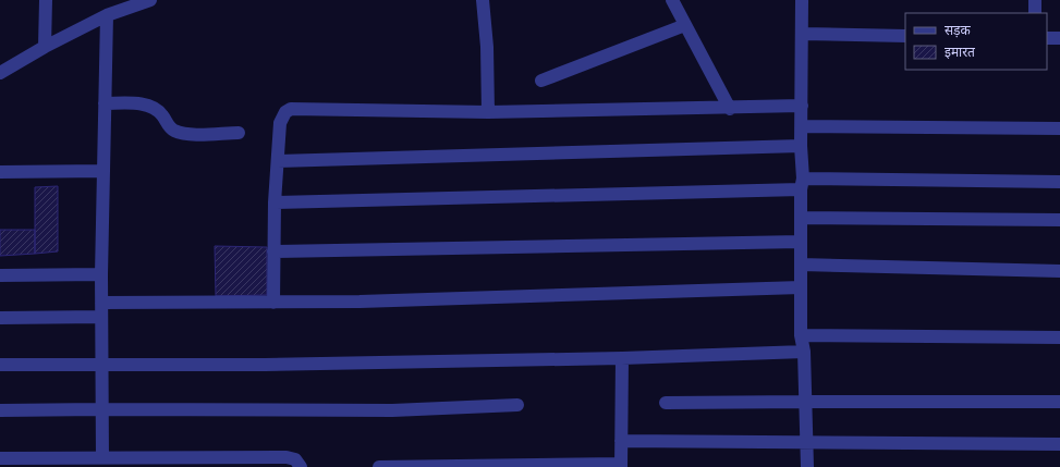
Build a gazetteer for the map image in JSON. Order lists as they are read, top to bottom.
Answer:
{
  "legend": ["सड़क", "इमारत"]
}
